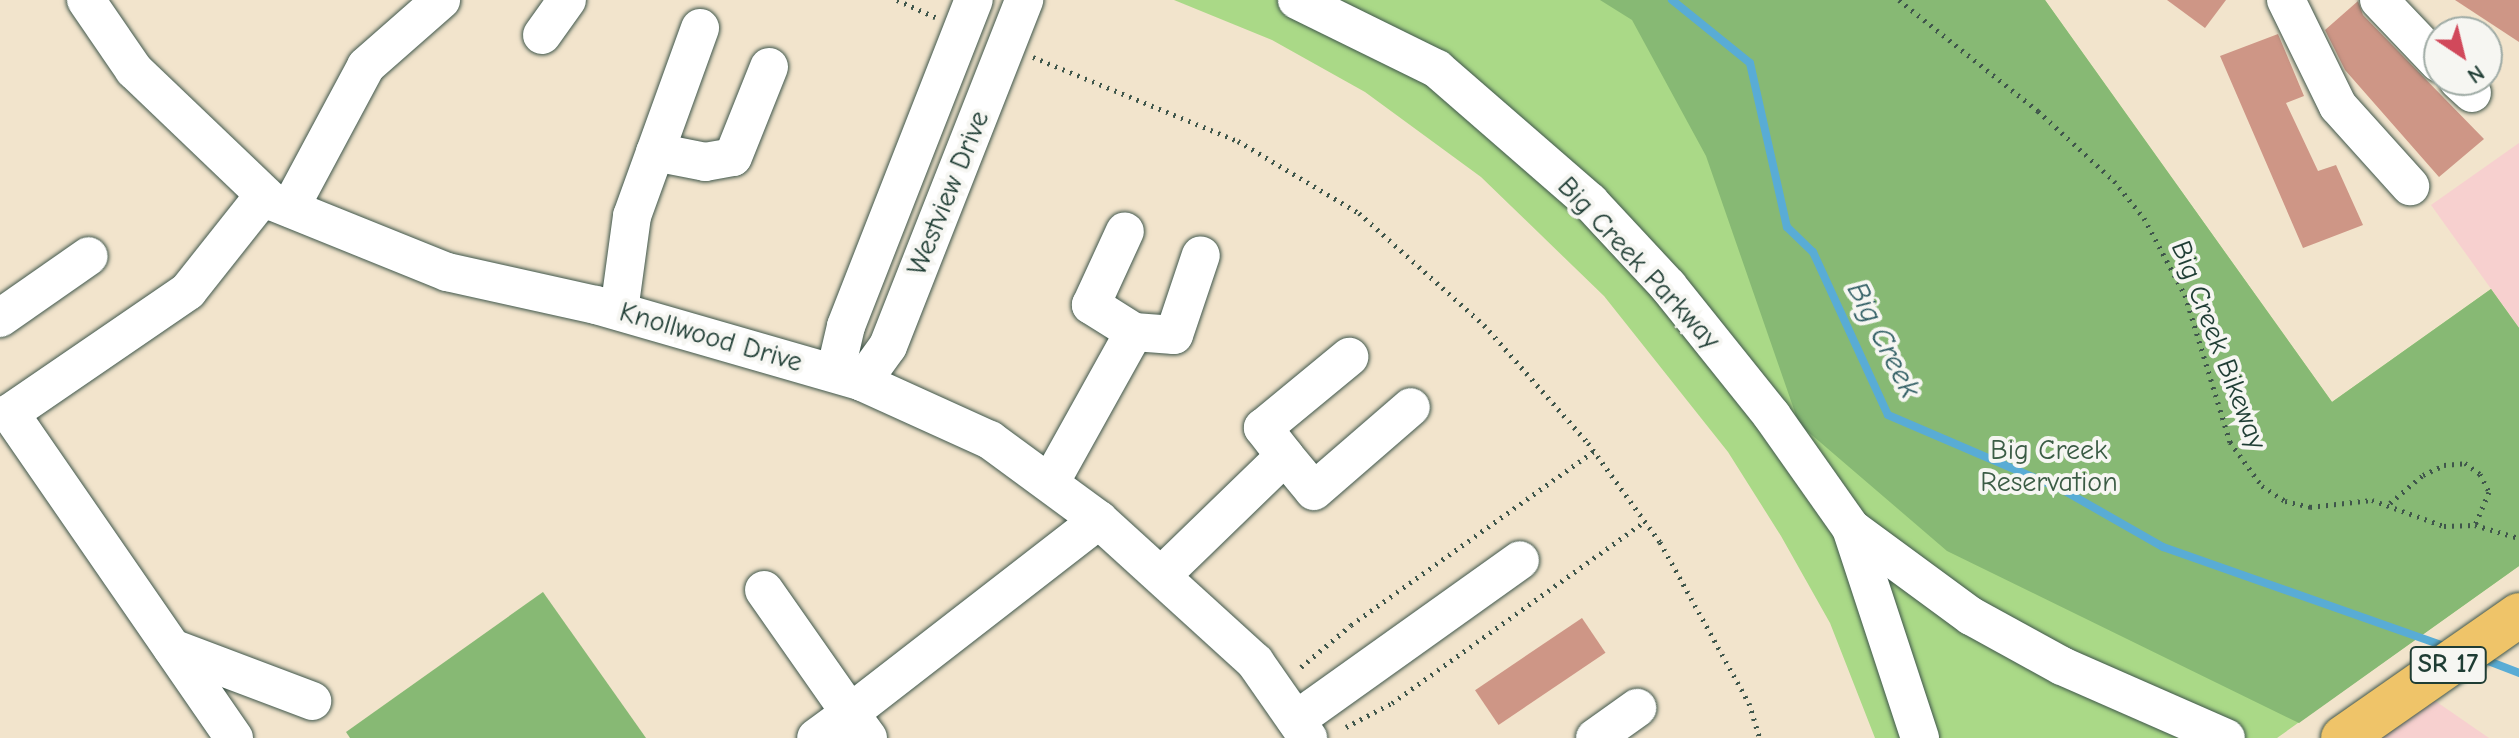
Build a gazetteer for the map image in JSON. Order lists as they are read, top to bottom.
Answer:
{
  "streets": {
    "main road": ["SR 17"],
    "street": ["Westview Drive", "Big Creek Parkway", "Knollwood Drive"],
    "path": ["Big Creek Bikeway"]
  },
  "crossings": [
    ["Westview Drive", "Knollwood Drive"]
  ],
  "water": ["Big Creek"],
  "parks": ["Big Creek Reservation"],
  "north": "bottom right"
}
